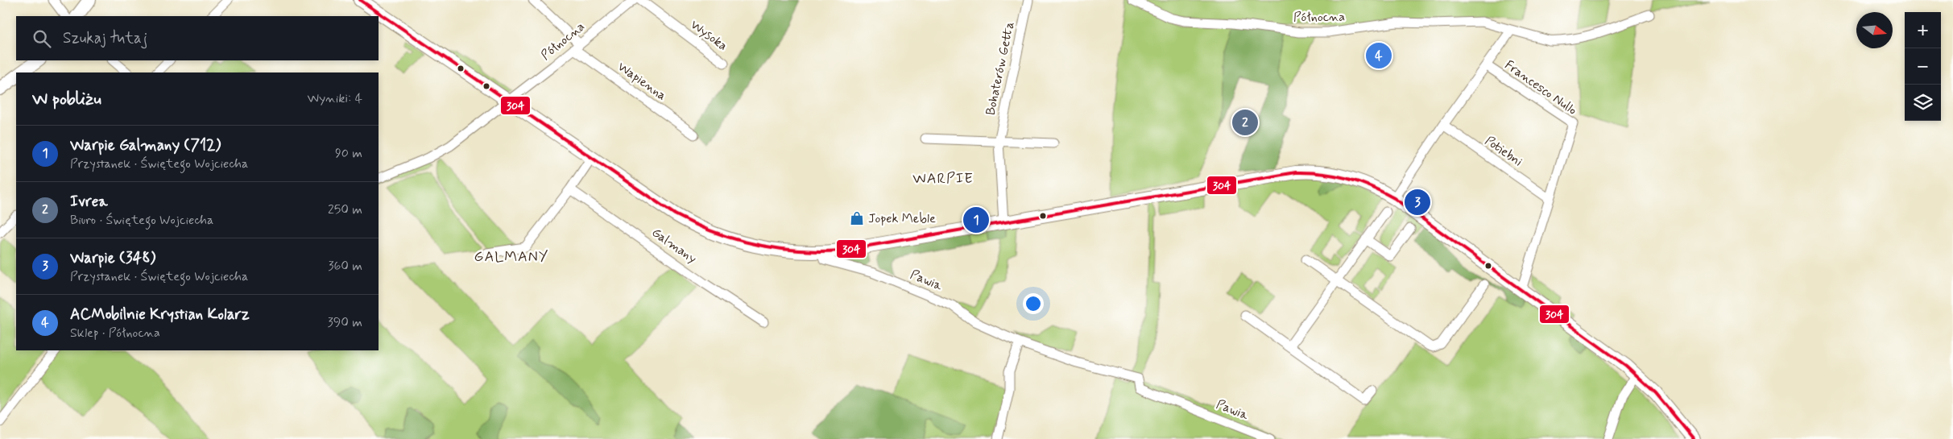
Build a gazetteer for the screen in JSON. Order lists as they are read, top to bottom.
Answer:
{
  "streets": {
    "street": [
      "Północna",
      "Wysoka",
      "Bohaterów Getta",
      "Wapienna",
      "Francesco Nullo",
      "Potiebni",
      "Galmany",
      "Pawia"
    ]
  },
  "crossings": [
    ["Północna", "Wapienna"],
    ["Francesco Nullo", "Potiebni"]
  ],
  "districts": ["WARPIE", "GALMANY"],
  "places": {
    "shop": ["Jopek Meble"]
  },
  "lines": ["transit line 304"],
  "north": "right",
  "page": {
    "map_buttons": ["+", "−"],
    "search": "Szukaj tutaj",
    "pins": [
      "4",
      "2",
      "3",
      "1"
    ],
    "heading": ["W pobliżu", "Wyniki: 4"],
    "list": [
      {
        "mark": "1",
        "name": "Warpie Galmany (712)",
        "note": "Przystanek · Świętego Wojciecha",
        "value": "90 m"
      },
      {
        "mark": "2",
        "name": "Ivrea",
        "note": "Biuro · Świętego Wojciecha",
        "value": "250 m"
      },
      {
        "mark": "3",
        "name": "Warpie (348)",
        "note": "Przystanek · Świętego Wojciecha",
        "value": "360 m"
      },
      {
        "mark": "4",
        "name": "ACMobilnie Krystian Kolarz",
        "note": "Sklep · Północna",
        "value": "390 m"
      }
    ]
  }
}
